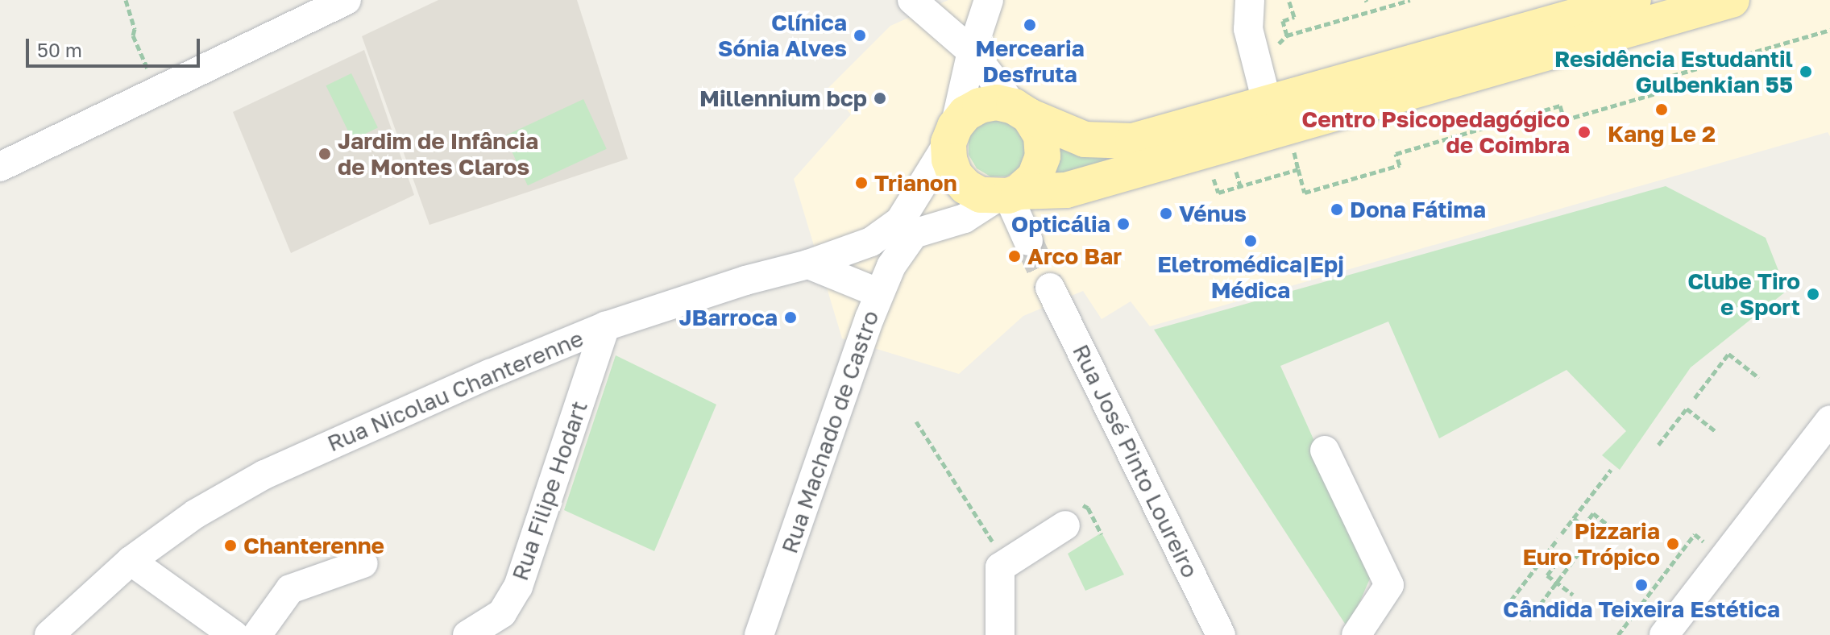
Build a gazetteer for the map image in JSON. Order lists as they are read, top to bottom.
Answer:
{
  "streets": {
    "street": [
      "Rua Nicolau Chanterenne",
      "Rua Machado de Castro",
      "Rua José Pinto Loureiro",
      "Rua Filipe Hodart"
    ]
  },
  "crossings": [
    ["Rua Nicolau Chanterenne", "Rua Machado de Castro"],
    ["Rua Nicolau Chanterenne", "Rua Filipe Hodart"]
  ],
  "places": [
    "Mercearia Desfruta",
    "Clínica Sónia Alves",
    "Residência Estudantil Gulbenkian 55",
    "Millennium bcp",
    "Kang Le 2",
    "Centro Psicopedagógico de Coimbra",
    "Jardim de Infância de Montes Claros",
    "Trianon",
    "Dona Fátima",
    "Vénus",
    "Opticália",
    "Eletromédica|Epj Médica",
    "Arco Bar",
    "Clube Tiro e Sport",
    "JBarroca",
    "Pizzaria Euro Trópico",
    "Chanterenne",
    "Cândida Teixeira Estética"
  ],
  "scale_bar": "50 m"
}
